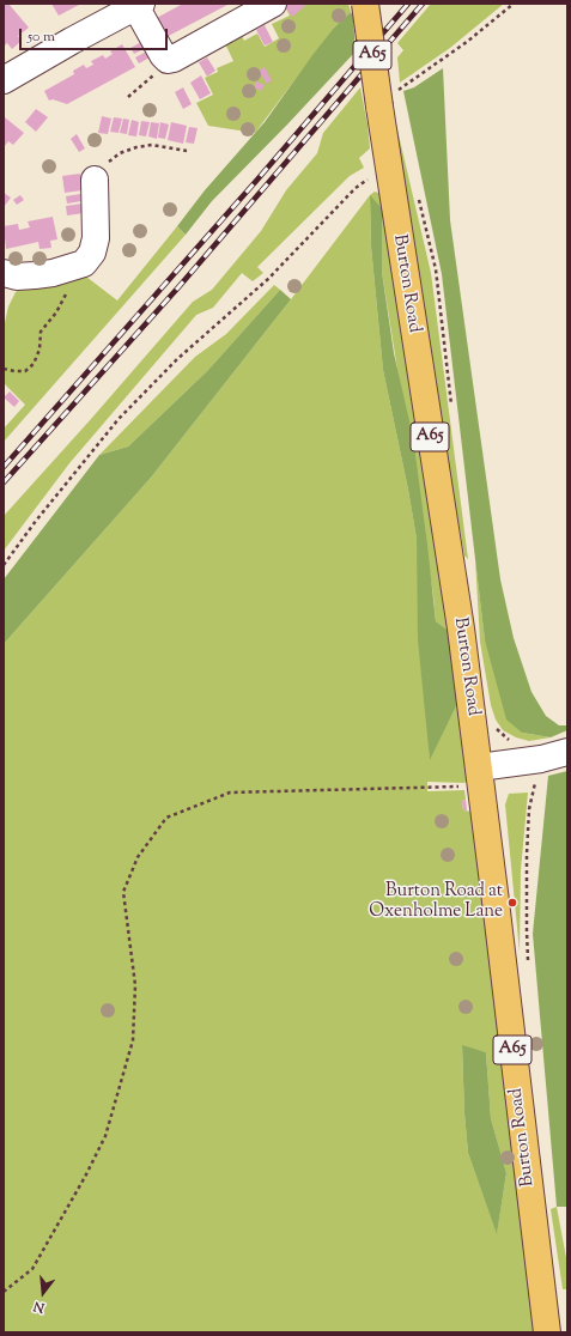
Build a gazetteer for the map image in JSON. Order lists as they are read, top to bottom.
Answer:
{
  "streets": {
    "main road": ["A65", "Burton Road"]
  },
  "places": ["Burton Road at Oxenholme Lane"],
  "scale_bar": "50 m",
  "north": "bottom"
}
